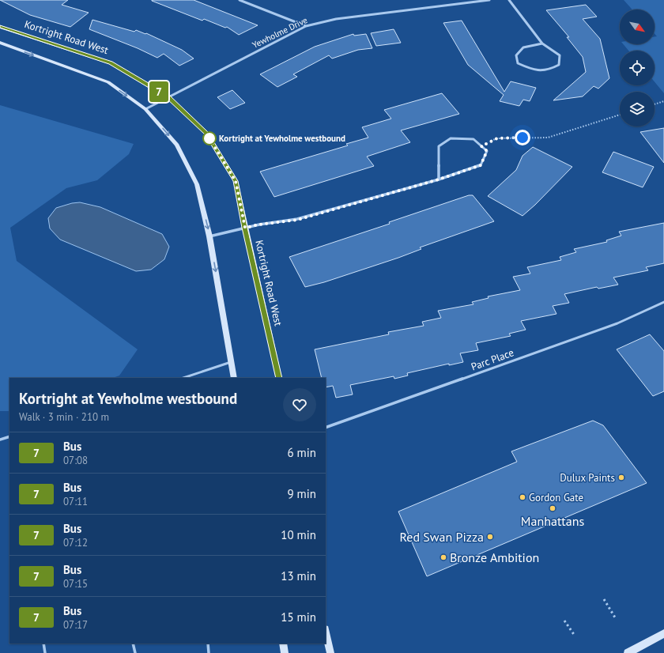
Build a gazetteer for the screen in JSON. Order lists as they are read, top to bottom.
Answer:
{
  "streets": {
    "street": ["Yewholme Drive", "Kortright Road West"],
    "lane": ["Parc Place"]
  },
  "crossings": [
    ["Yewholme Drive", "Kortright Road West"]
  ],
  "places": [
    "Kortright at Yewholme westbound",
    "Dulux Paints",
    "Gordon Gate",
    "Manhattans",
    "Red Swan Pizza",
    "Bronze Ambition"
  ],
  "lines": ["bus line 7"],
  "north": "bottom right",
  "page": {
    "on_map": "7",
    "heading": ["Kortright at Yewholme westbound", "Walk · 3 min · 210 m"],
    "list": [
      {
        "mark": "7",
        "name": "Bus",
        "note": "07:08",
        "value": "6 min"
      },
      {
        "mark": "7",
        "name": "Bus",
        "note": "07:11",
        "value": "9 min"
      },
      {
        "mark": "7",
        "name": "Bus",
        "note": "07:12",
        "value": "10 min"
      },
      {
        "mark": "7",
        "name": "Bus",
        "note": "07:15",
        "value": "13 min"
      },
      {
        "mark": "7",
        "name": "Bus",
        "note": "07:17",
        "value": "15 min"
      }
    ]
  }
}
